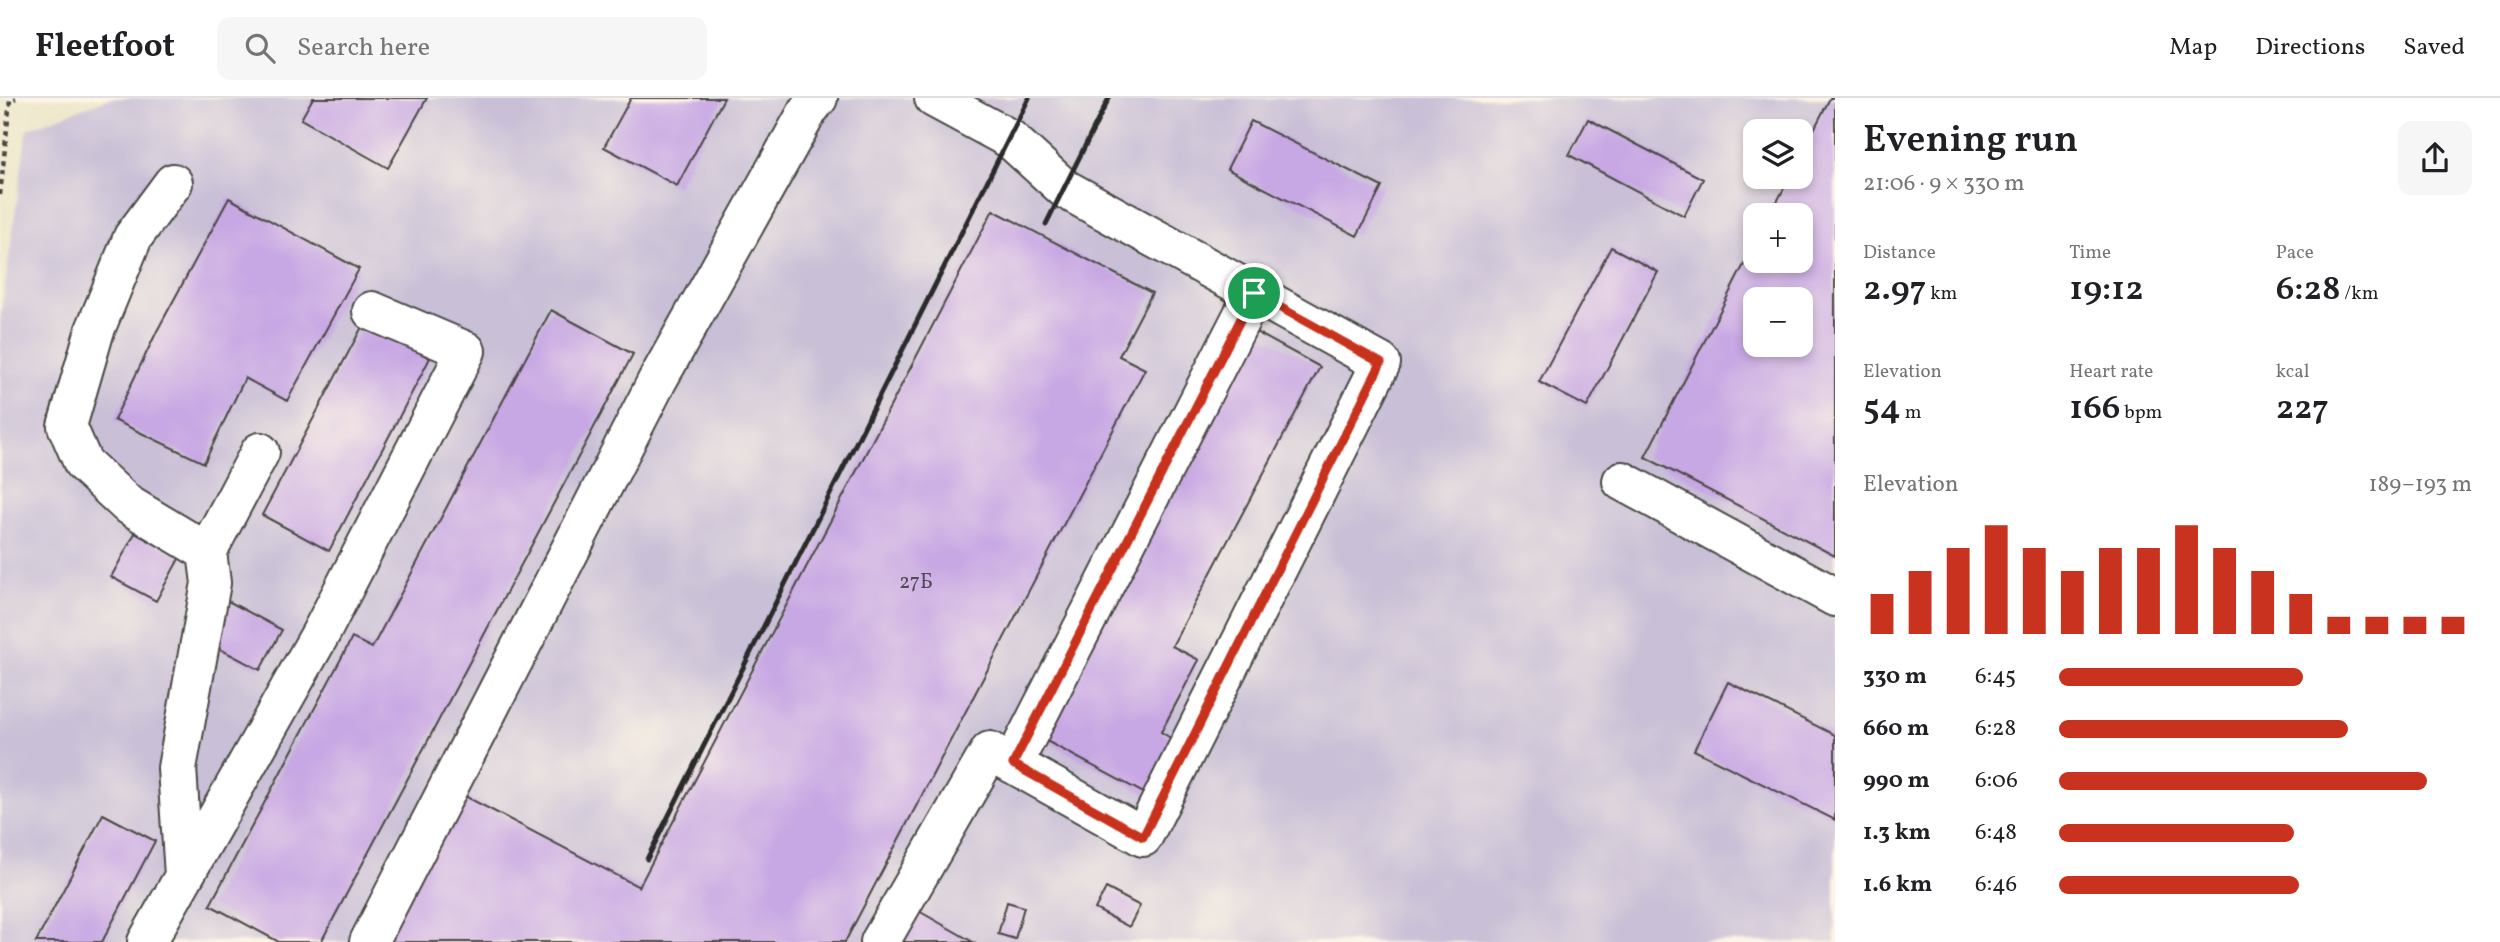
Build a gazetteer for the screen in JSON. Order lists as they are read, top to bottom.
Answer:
{
  "house_numbers": ["27Б"],
  "page": {
    "header": "Fleetfoot",
    "search": "Search here",
    "nav": ["Map", "Directions", "Saved"],
    "heading": ["Evening run", "21:06 · 9 × 330 m"],
    "map_buttons": ["+", "−"],
    "stats": [
      ["Distance", "2.97 km"],
      ["Time", "19:12"],
      ["Pace", "6:28 /km"],
      ["Elevation", "54 m"],
      ["Heart rate", "166 bpm"],
      ["kcal", "227"]
    ],
    "chart": ["Elevation", "189–193 m"],
    "list": [
      {
        "name": "330 m",
        "note": "6:45"
      },
      {
        "name": "660 m",
        "note": "6:28"
      },
      {
        "name": "990 m",
        "note": "6:06"
      },
      {
        "name": "1.3 km",
        "note": "6:48"
      },
      {
        "name": "1.6 km",
        "note": "6:46"
      }
    ]
  }
}
